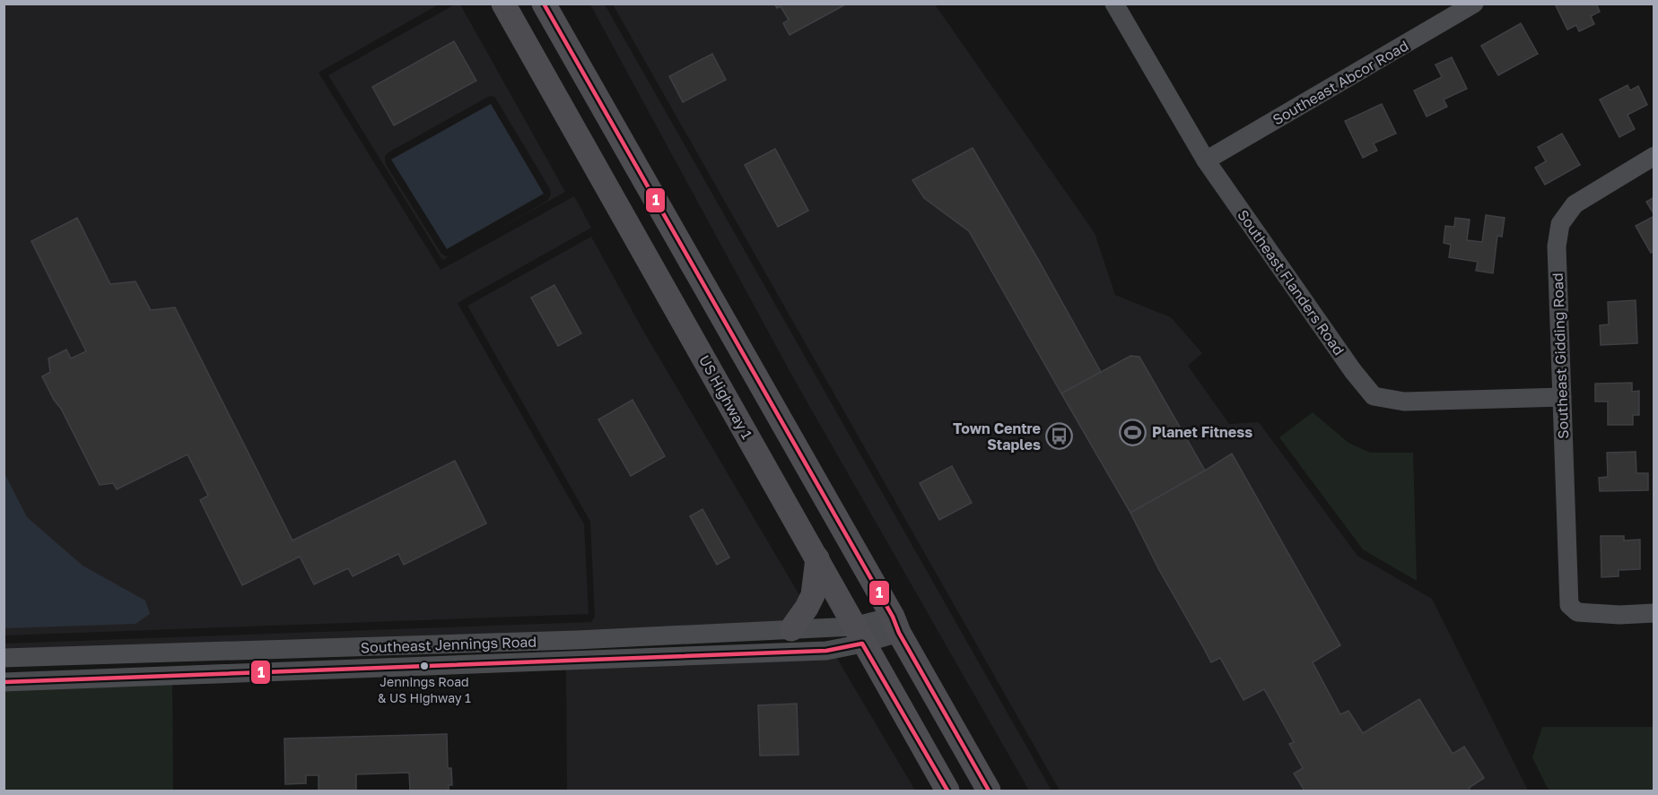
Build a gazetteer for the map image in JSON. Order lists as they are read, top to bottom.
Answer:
{
  "streets": {
    "main road": ["US Highway 1"],
    "street": [
      "Southeast Abcor Road",
      "Southeast Flanders Road",
      "Southeast Gidding Road",
      "Southeast Jennings Road"
    ]
  },
  "crossings": [
    ["Southeast Abcor Road", "Southeast Flanders Road"],
    ["Southeast Flanders Road", "Southeast Gidding Road"],
    ["US Highway 1", "Southeast Jennings Road"]
  ],
  "places": {
    "sports": ["Planet Fitness"],
    "bus stop": ["Town Centre Staples"],
    "other": ["Jennings Road & US Highway 1"]
  },
  "lines": ["transit line 1"]
}
